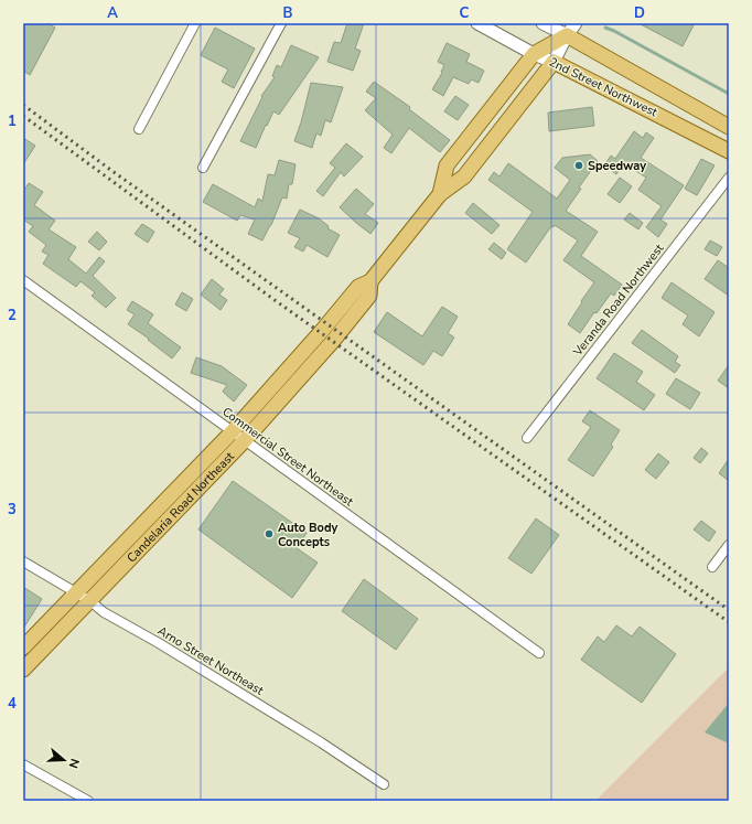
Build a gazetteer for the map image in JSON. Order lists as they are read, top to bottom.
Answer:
{
  "streets": {
    "main road": ["2nd Street Northwest", "Candelaria Road Northeast"],
    "street": ["Veranda Road Northwest", "Commercial Street Northeast", "Arno Street Northeast"]
  },
  "crossings": [
    ["Commercial Street Northeast", "Candelaria Road Northeast"],
    ["Candelaria Road Northeast", "Arno Street Northeast"]
  ],
  "places": ["Speedway", "Auto Body Concepts"],
  "north": "right",
  "grid": {
    "columns": [
      "A",
      "B",
      "C",
      "D"
    ],
    "rows": [
      "1",
      "2",
      "3",
      "4"
    ]
  }
}
